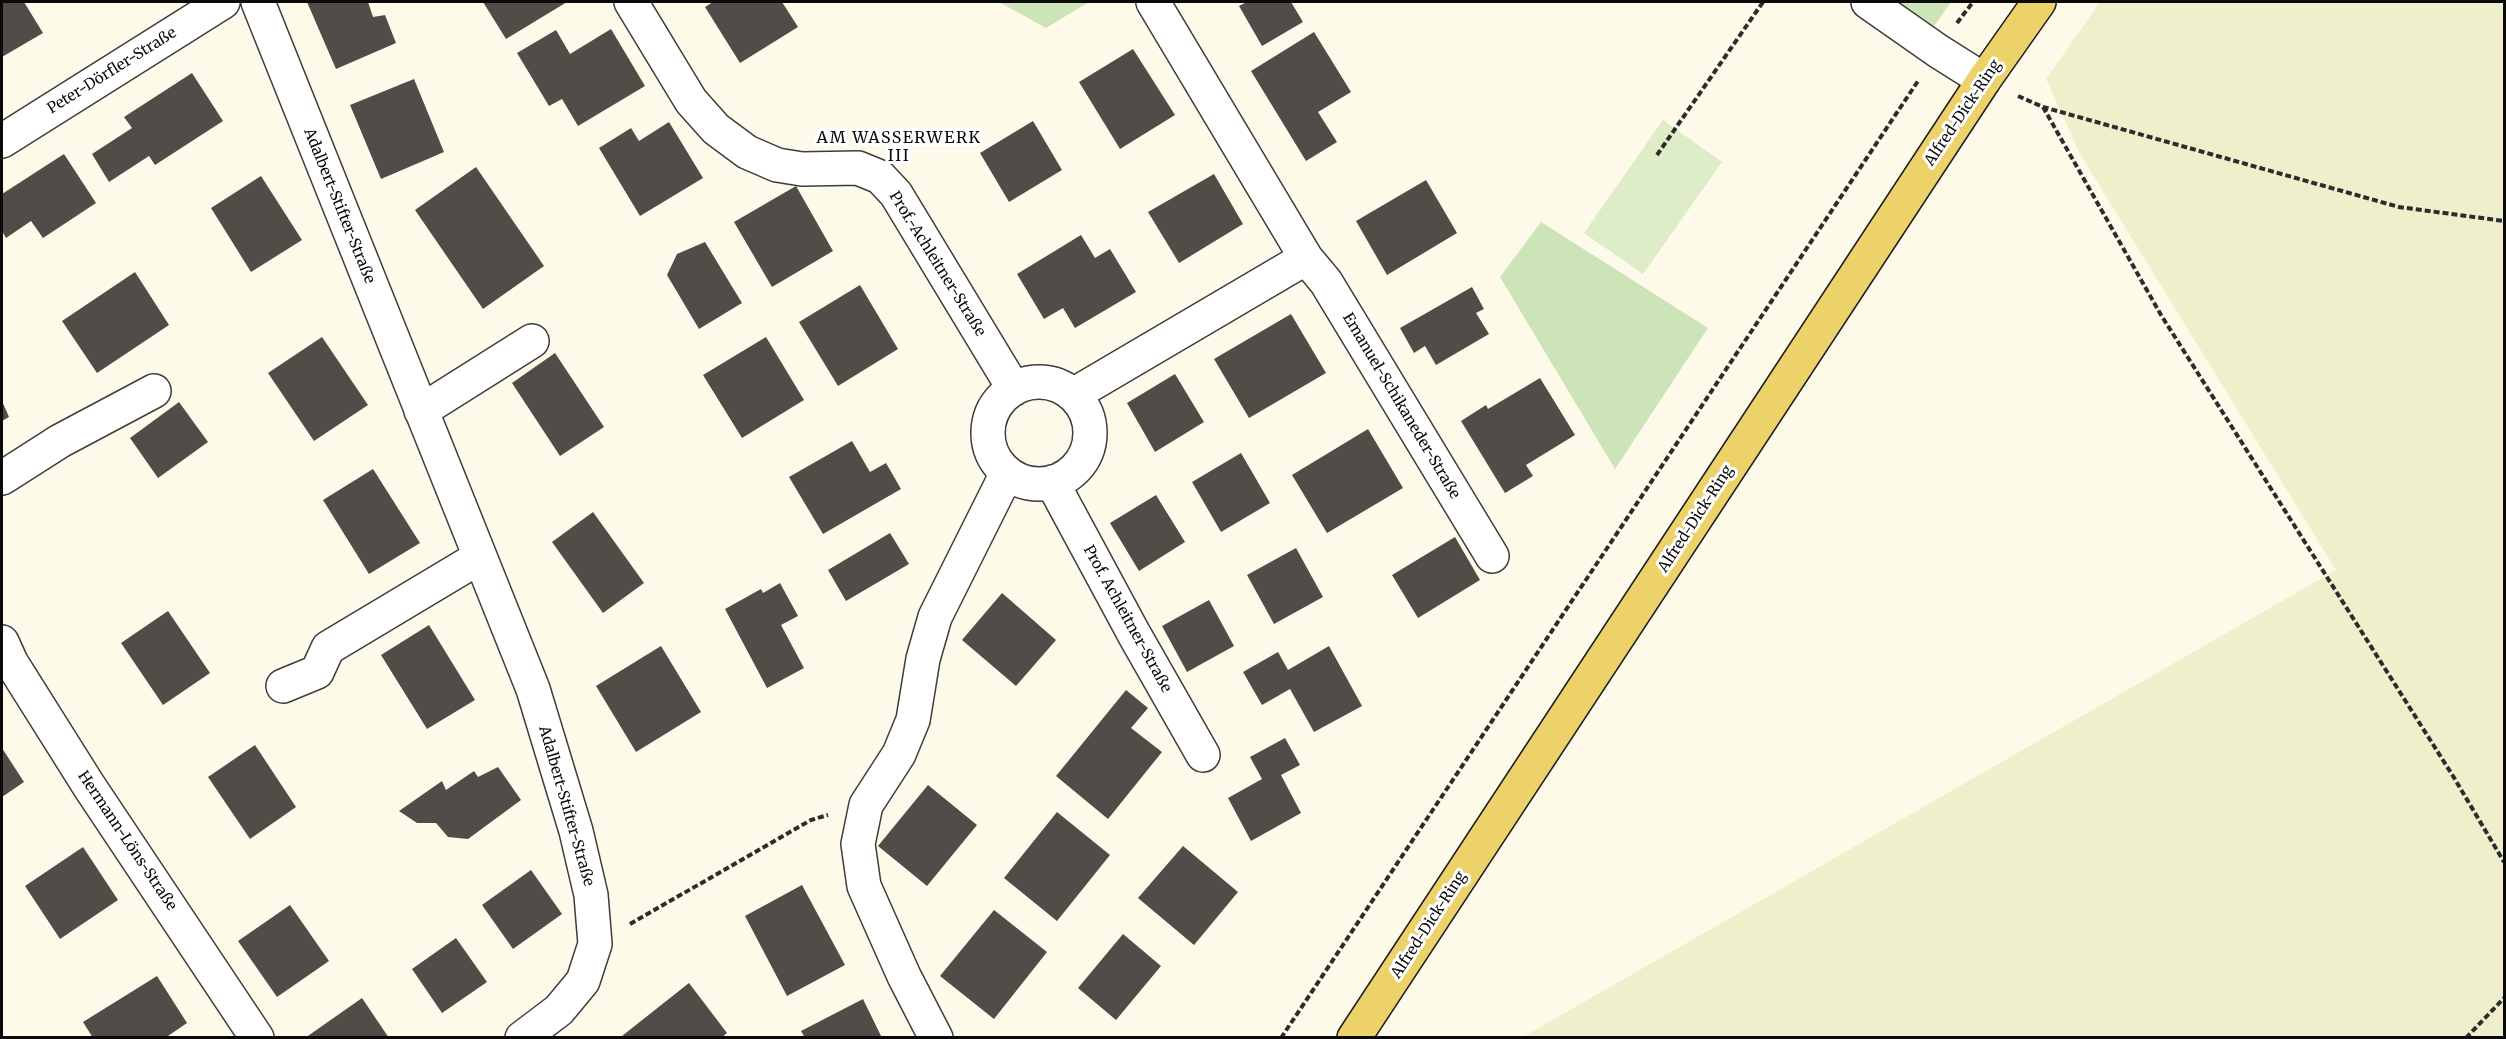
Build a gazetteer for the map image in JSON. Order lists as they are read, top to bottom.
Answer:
{
  "streets": {
    "main road": ["Alfred-Dick-Ring"],
    "street": [
      "Peter-Dörfler-Straße",
      "Adalbert-Stifter-Straße",
      "Prof.-Achleitner-Straße",
      "Emanuel-Schikaneder-Straße",
      "Prof. Achleitner-Straße",
      "Hermann-Löns-Straße"
    ]
  },
  "crossings": [
    ["Prof.-Achleitner-Straße", "Prof. Achleitner-Straße"]
  ],
  "districts": ["AM WASSERWERK III"]
}
